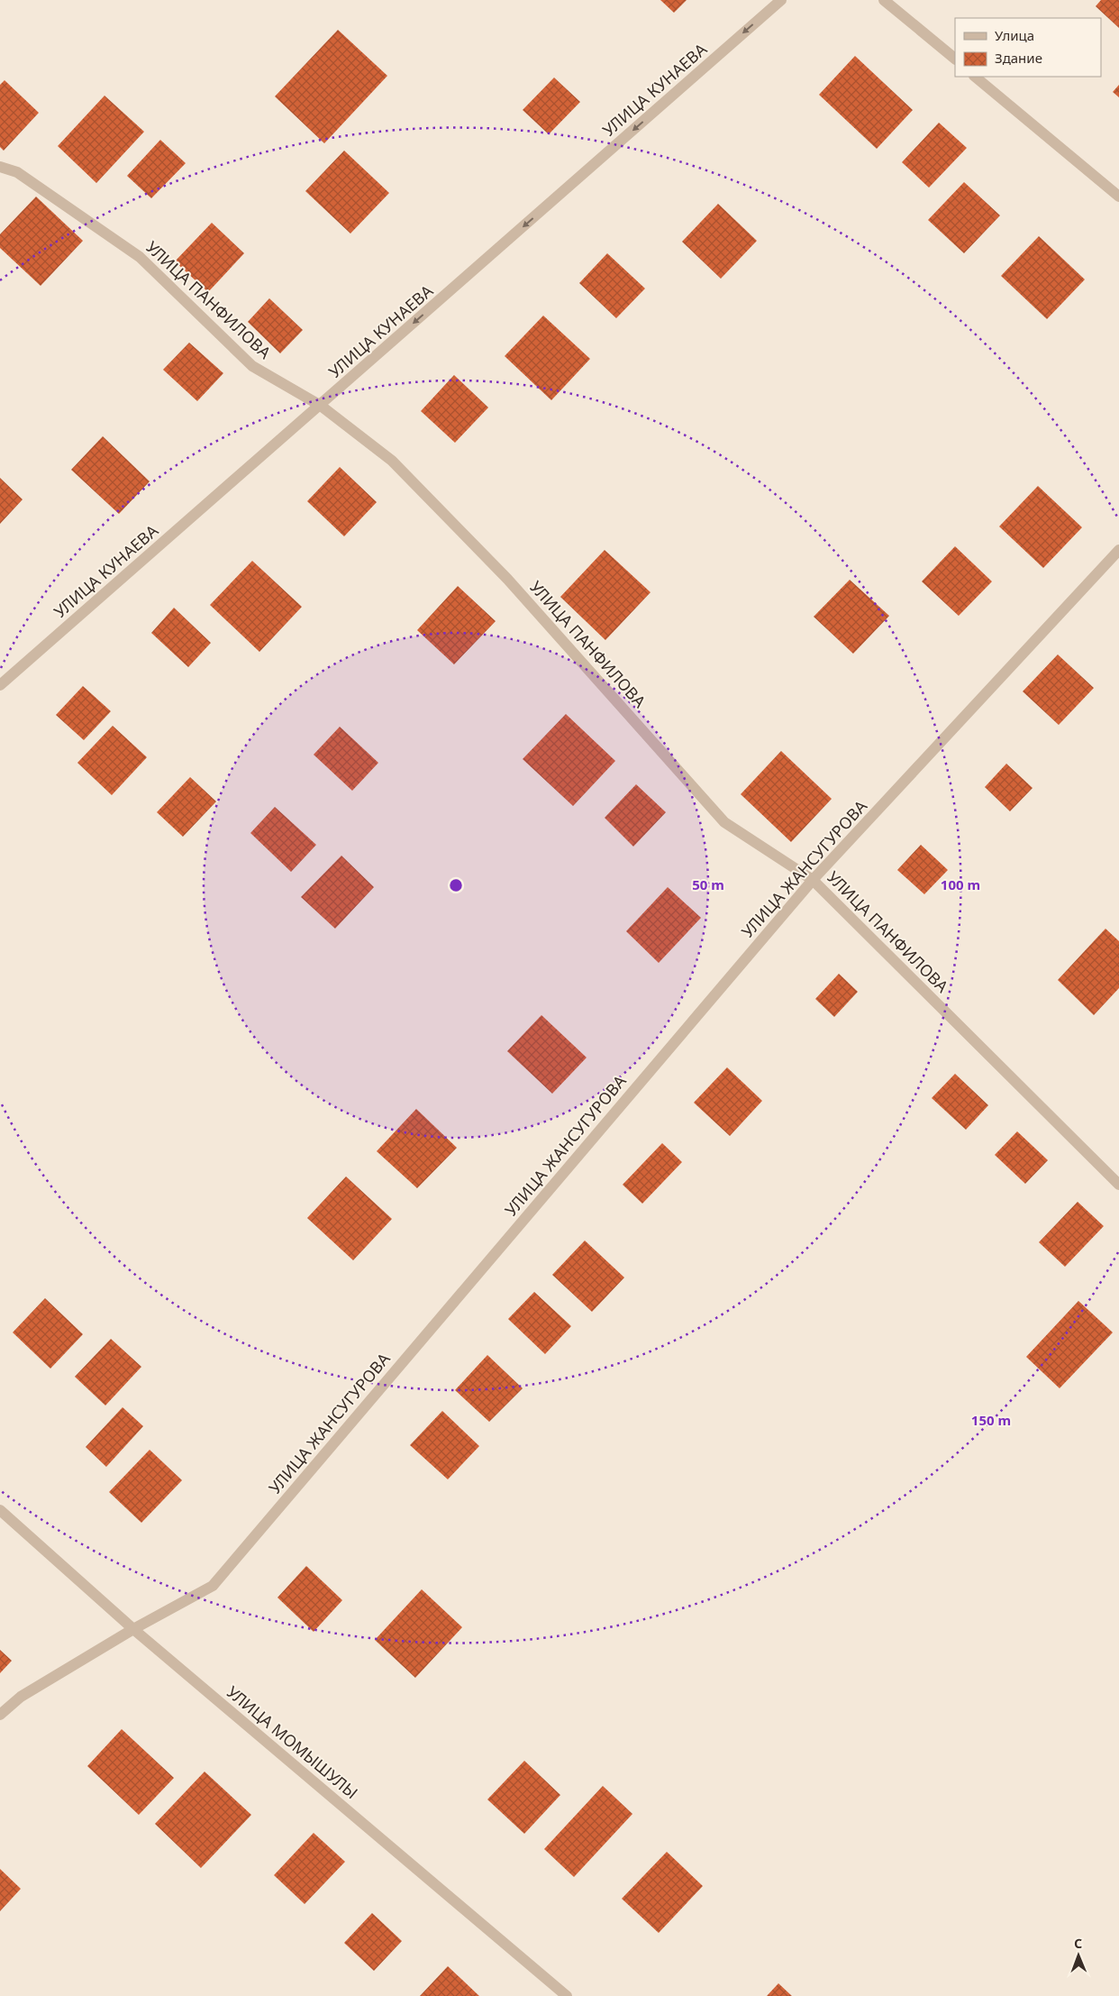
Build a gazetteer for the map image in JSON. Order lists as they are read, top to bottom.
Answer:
{
  "streets": {
    "street": [
      "УЛИЦА КУНАЕВА",
      "УЛИЦА ПАНФИЛОВА",
      "УЛИЦА ЖАНСУГУРОВА",
      "УЛИЦА МОМЫШУЛЫ"
    ]
  },
  "crossings": [
    ["УЛИЦА КУНАЕВА", "УЛИЦА ПАНФИЛОВА"],
    ["УЛИЦА ПАНФИЛОВА", "УЛИЦА ЖАНСУГУРОВА"],
    ["УЛИЦА ЖАНСУГУРОВА", "УЛИЦА МОМЫШУЛЫ"]
  ],
  "one_way": ["УЛИЦА КУНАЕВА"],
  "legend": ["Улица", "Здание"],
  "north": "top",
  "rings": ["50 m", "100 m", "150 m"]
}
